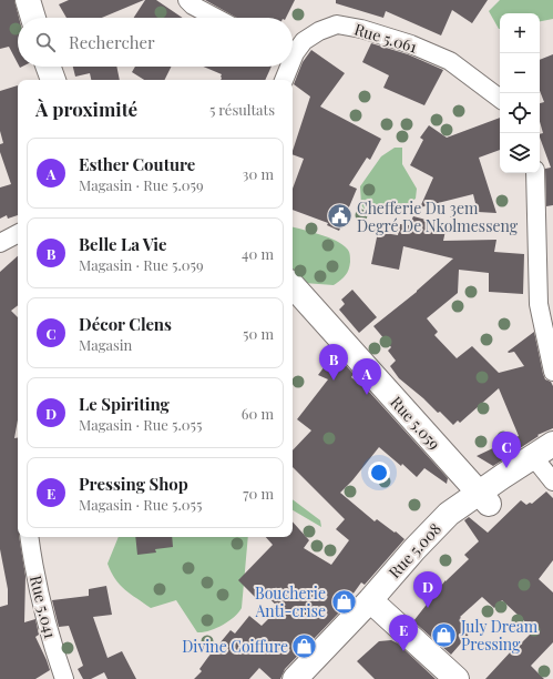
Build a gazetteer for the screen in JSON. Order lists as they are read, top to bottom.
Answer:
{
  "streets": {
    "main road": ["Rue 5.059", "Rue 5.008"],
    "street": ["Rue 5.061", "Rue 5.041"]
  },
  "crossings": [
    ["Rue 5.059", "Rue 5.008"]
  ],
  "places": {
    "public building": ["Chefferie Du 3em Degré De Nkolmesseng"],
    "shop": ["Boucherie Anti-crise", "July Dream Pressing", "Divine Coiffure"]
  },
  "page": {
    "map_buttons": ["+", "−"],
    "search": "Rechercher",
    "heading": ["À proximité", "5 résultats"],
    "list": [
      {
        "mark": "A",
        "name": "Esther Couture",
        "note": "Magasin · Rue 5.059",
        "value": "30 m"
      },
      {
        "mark": "B",
        "name": "Belle La Vie",
        "note": "Magasin · Rue 5.059",
        "value": "40 m"
      },
      {
        "mark": "C",
        "name": "Décor Clens",
        "note": "Magasin",
        "value": "50 m"
      },
      {
        "mark": "D",
        "name": "Le Spiriting",
        "note": "Magasin · Rue 5.055",
        "value": "60 m"
      },
      {
        "mark": "E",
        "name": "Pressing Shop",
        "note": "Magasin · Rue 5.055",
        "value": "70 m"
      }
    ],
    "pins": [
      "B",
      "A",
      "C",
      "D",
      "E"
    ]
  }
}
